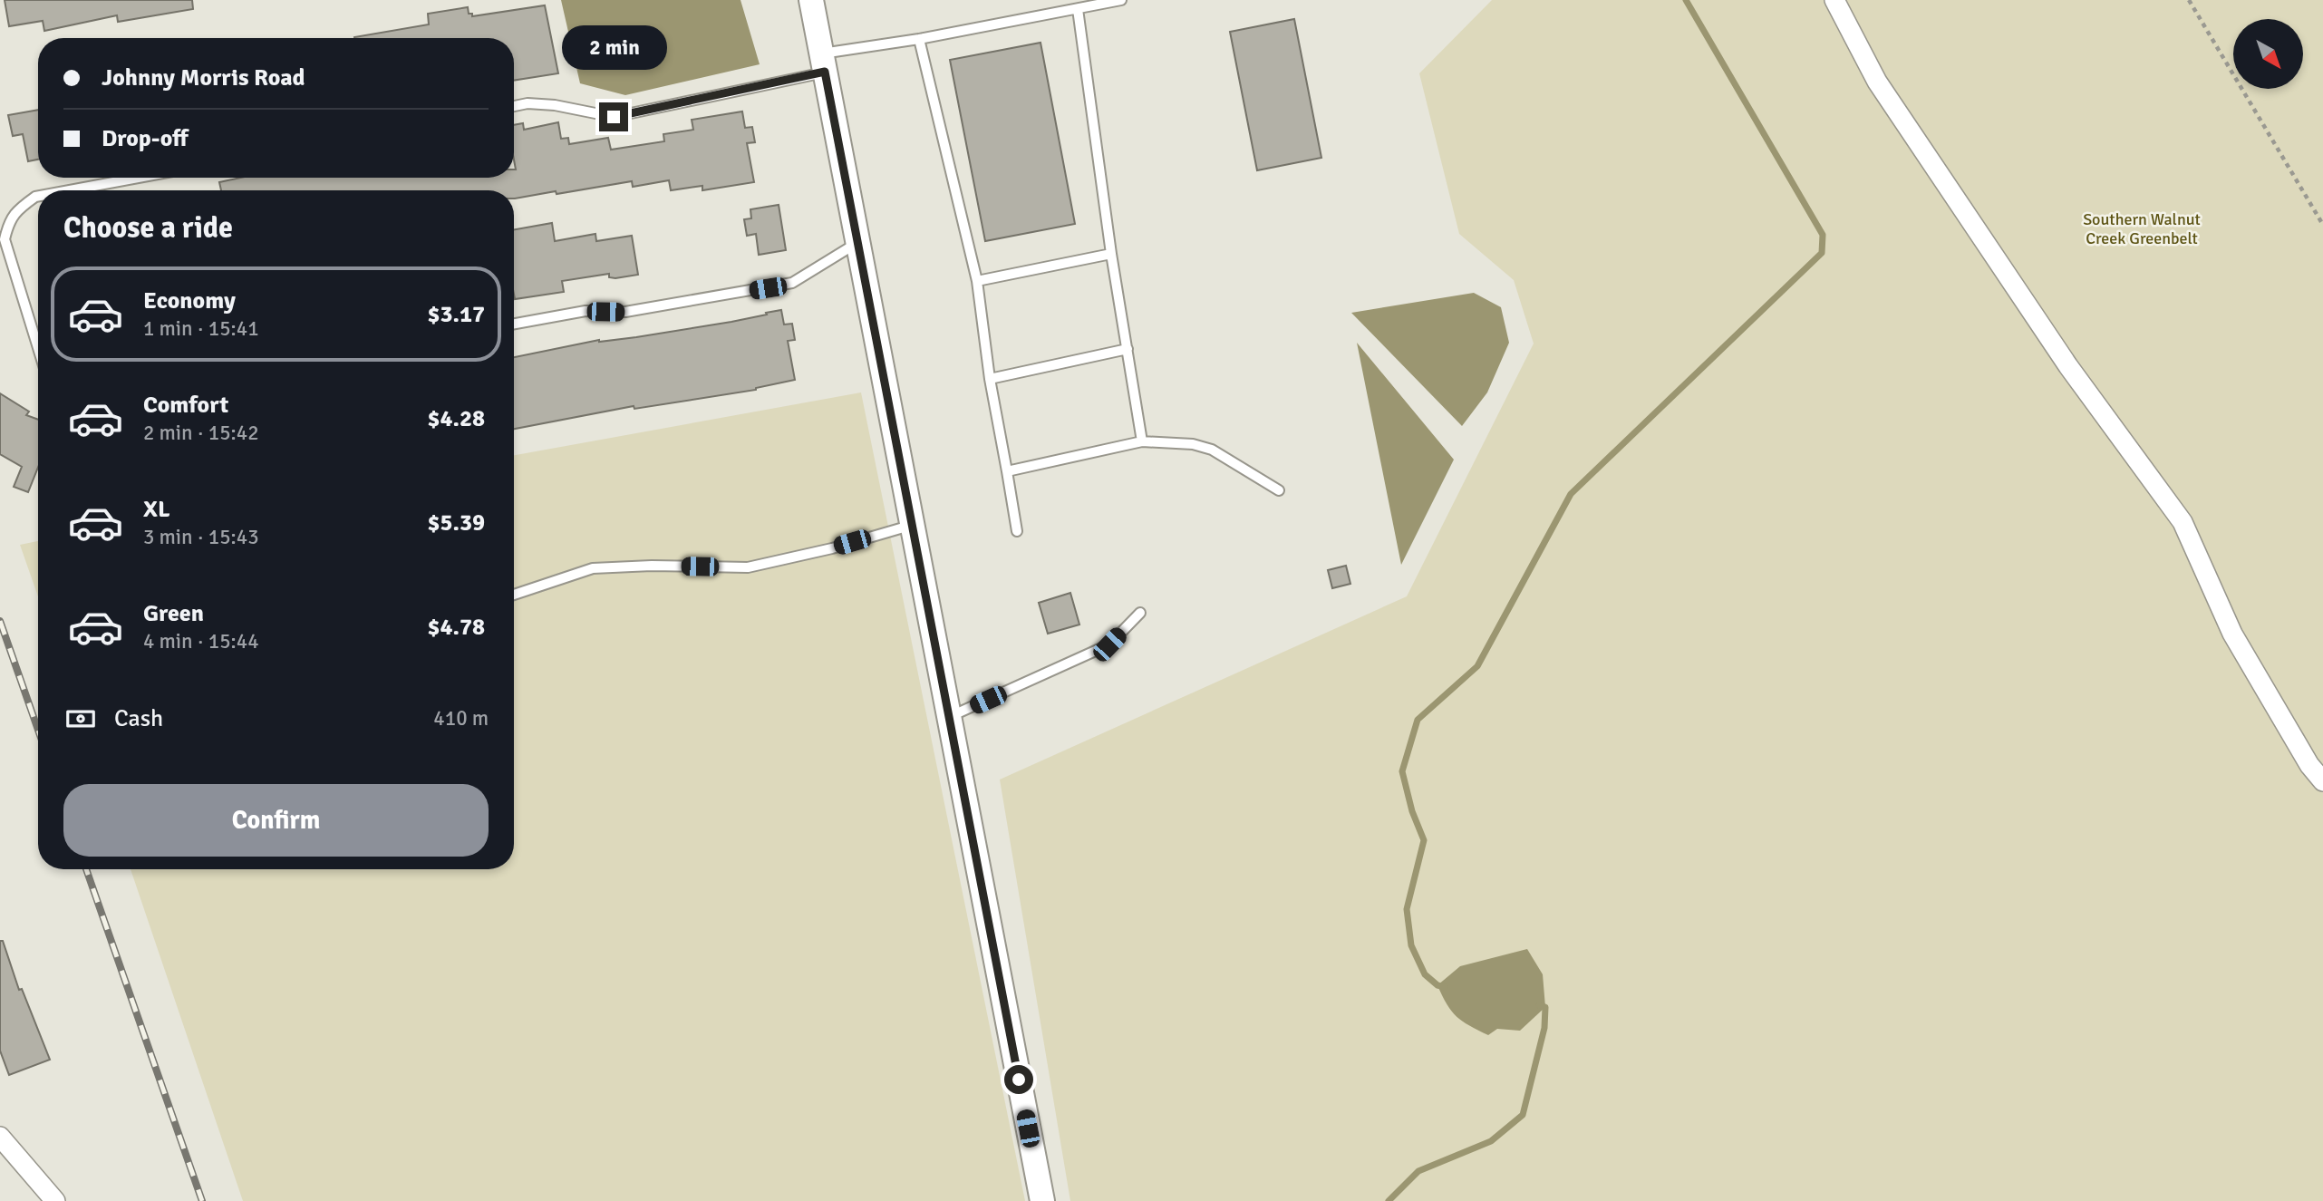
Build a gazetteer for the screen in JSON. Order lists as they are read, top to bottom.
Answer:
{
  "parks": ["Southern Walnut Creek Greenbelt"],
  "north": "bottom right",
  "page": {
    "bubble": "2 min",
    "banner": ["Johnny Morris Road", "Drop-off"],
    "heading": "Choose a ride",
    "list": [
      {
        "name": "Economy",
        "note": "1 min · 15:41",
        "value": "$3.17"
      },
      {
        "name": "Comfort",
        "note": "2 min · 15:42",
        "value": "$4.28"
      },
      {
        "name": "XL",
        "note": "3 min · 15:43",
        "value": "$5.39"
      },
      {
        "name": "Green",
        "note": "4 min · 15:44",
        "value": "$4.78"
      }
    ],
    "pay": ["Cash", "410 m"],
    "buttons": "Confirm"
  }
}
